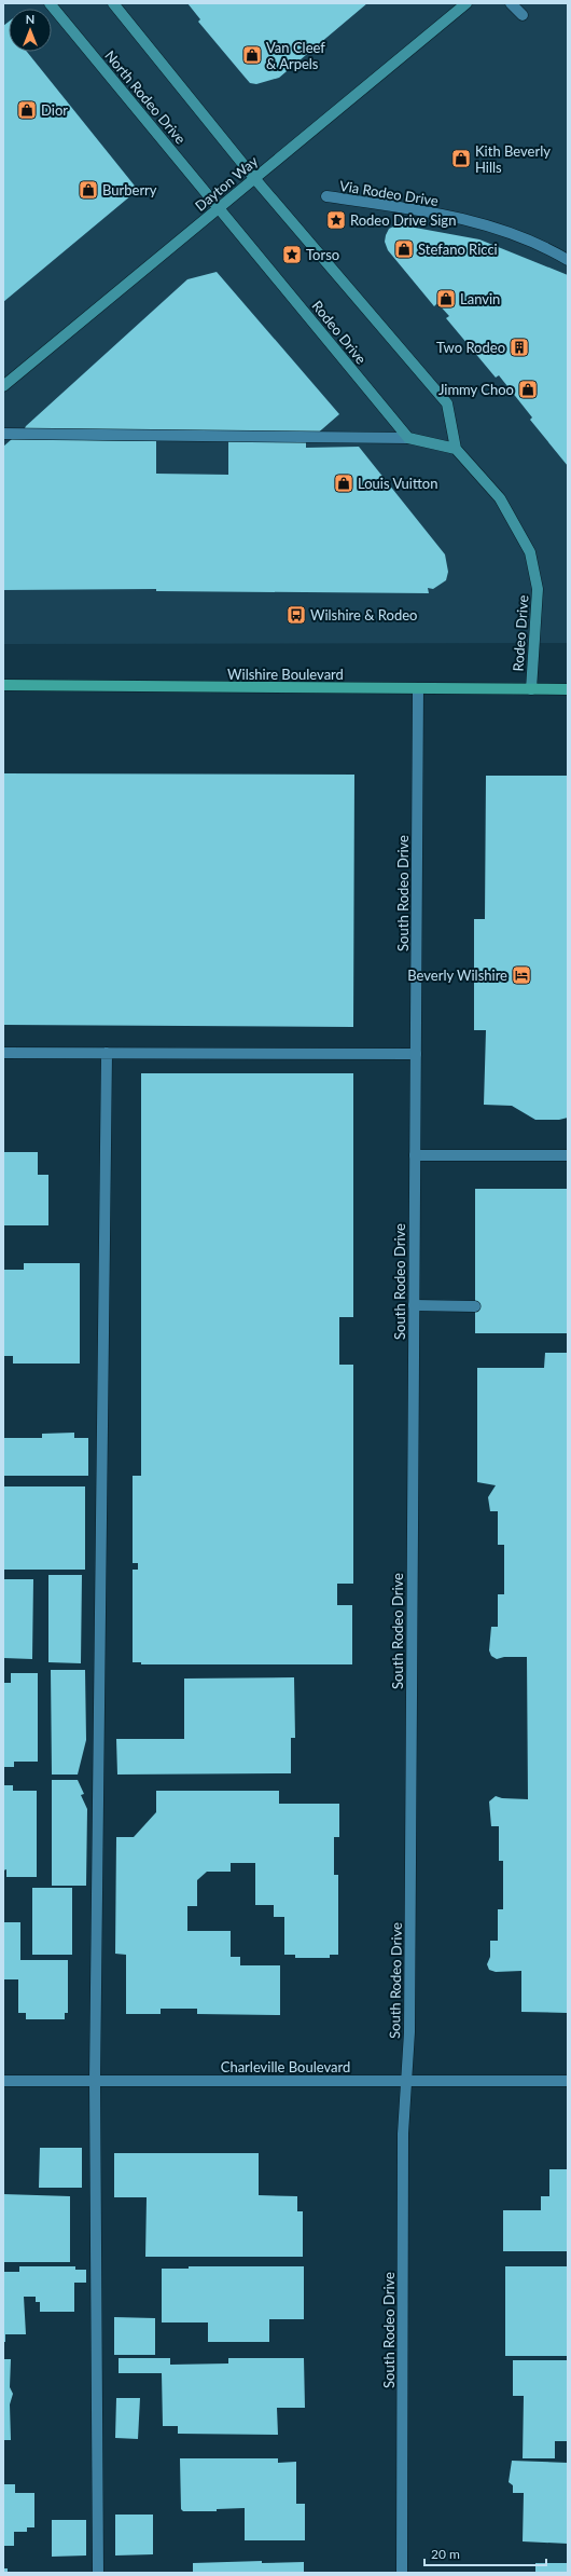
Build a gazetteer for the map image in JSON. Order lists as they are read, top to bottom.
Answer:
{
  "streets": {
    "main road": [
      "North Rodeo Drive",
      "Dayton Way",
      "Rodeo Drive",
      "Wilshire Boulevard"
    ],
    "street": ["Via Rodeo Drive", "South Rodeo Drive", "Charleville Boulevard"]
  },
  "crossings": [
    ["North Rodeo Drive", "Dayton Way"],
    ["North Rodeo Drive", "Rodeo Drive"],
    ["Dayton Way", "Rodeo Drive"],
    ["Rodeo Drive", "Wilshire Boulevard"],
    ["Wilshire Boulevard", "South Rodeo Drive"],
    ["South Rodeo Drive", "Charleville Boulevard"]
  ],
  "places": {
    "shop": [
      "Van Cleef & Arpels",
      "Dior",
      "Kith Beverly Hills",
      "Burberry",
      "Stefano Ricci",
      "Lanvin",
      "Jimmy Choo",
      "Louis Vuitton"
    ],
    "place": ["Rodeo Drive Sign", "Torso"],
    "building": ["Two Rodeo"],
    "bus stop": ["Wilshire & Rodeo"],
    "hotel": ["Beverly Wilshire"]
  },
  "scale_bar": "20 m",
  "north": "top"
}
